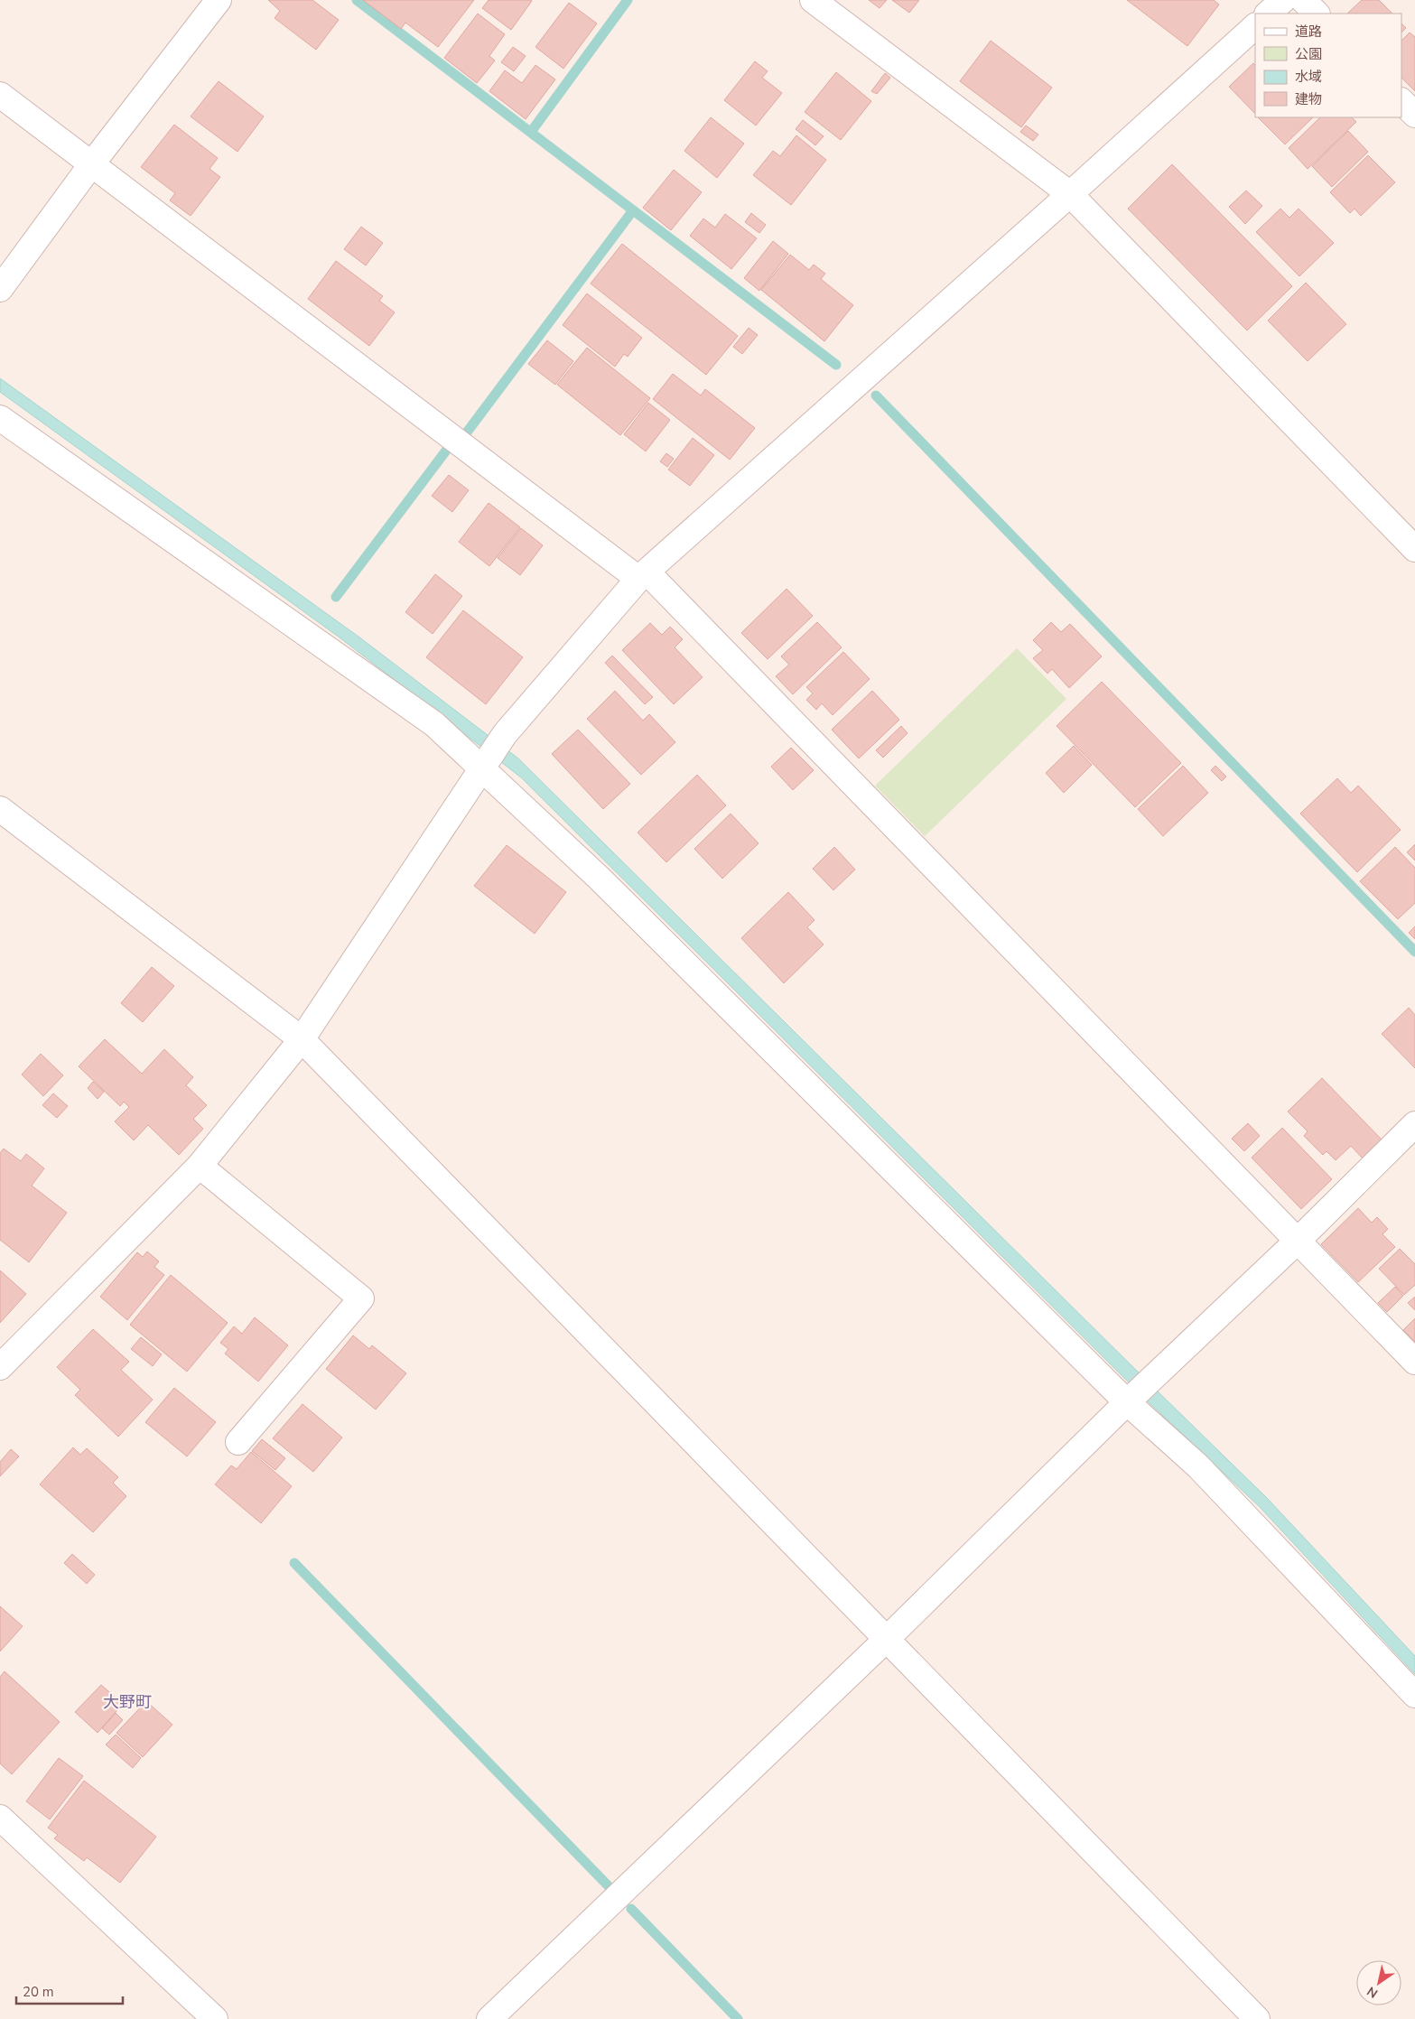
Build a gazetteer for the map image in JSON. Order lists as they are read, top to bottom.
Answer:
{
  "districts": ["大野町"],
  "legend": [
    "道路",
    "公園",
    "水域",
    "建物"
  ],
  "scale_bar": "20 m",
  "north": "bottom left"
}
